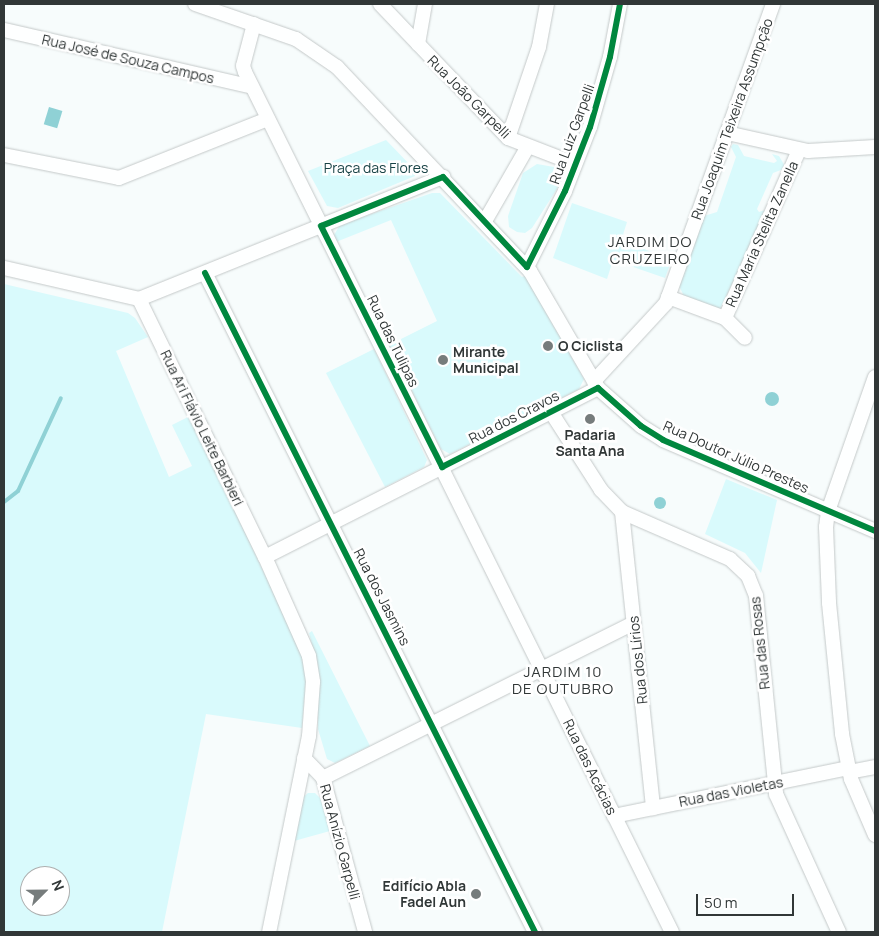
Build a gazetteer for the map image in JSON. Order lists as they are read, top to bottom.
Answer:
{
  "streets": {
    "street": [
      "Rua José de Souza Campos",
      "Rua João Garpelli",
      "Rua Joaquim Teixeira Assumpção",
      "Rua Luiz Garpelli",
      "Rua Maria Stelita Zanella",
      "Rua das Tulipas",
      "Rua dos Cravos",
      "Rua Ari Flávio Leite Barbieri",
      "Rua Doutor Júlio Prestes",
      "Rua dos Jasmins",
      "Rua das Rosas",
      "Rua dos Lírios",
      "Rua das Acácias",
      "Rua das Violetas",
      "Rua Anízio Garpelli"
    ]
  },
  "crossings": [
    ["Rua José de Souza Campos", "Rua das Tulipas"],
    ["Rua João Garpelli", "Rua Luiz Garpelli"],
    ["Rua Joaquim Teixeira Assumpção", "Rua Maria Stelita Zanella"],
    ["Rua Joaquim Teixeira Assumpção", "Rua dos Cravos"],
    ["Rua Joaquim Teixeira Assumpção", "Rua Doutor Júlio Prestes"],
    ["Rua Luiz Garpelli", "Rua Doutor Júlio Prestes"],
    ["Rua das Tulipas", "Rua dos Cravos"],
    ["Rua das Tulipas", "Rua das Acácias"],
    ["Rua dos Cravos", "Rua Ari Flávio Leite Barbieri"],
    ["Rua dos Cravos", "Rua Doutor Júlio Prestes"],
    ["Rua dos Cravos", "Rua dos Jasmins"],
    ["Rua dos Cravos", "Rua das Rosas"],
    ["Rua dos Cravos", "Rua das Acácias"],
    ["Rua Ari Flávio Leite Barbieri", "Rua Anízio Garpelli"],
    ["Rua das Rosas", "Rua dos Lírios"],
    ["Rua das Rosas", "Rua das Violetas"],
    ["Rua dos Lírios", "Rua das Violetas"],
    ["Rua das Acácias", "Rua das Violetas"]
  ],
  "districts": ["JARDIM DO CRUZEIRO", "JARDIM 10 DE OUTUBRO"],
  "parks": ["Praça das Flores"],
  "places": [
    "O Ciclista",
    "Mirante Municipal",
    "Padaria Santa Ana",
    "Edifício Abla Fadel Aun"
  ],
  "scale_bar": "50 m",
  "north": "top right"
}
